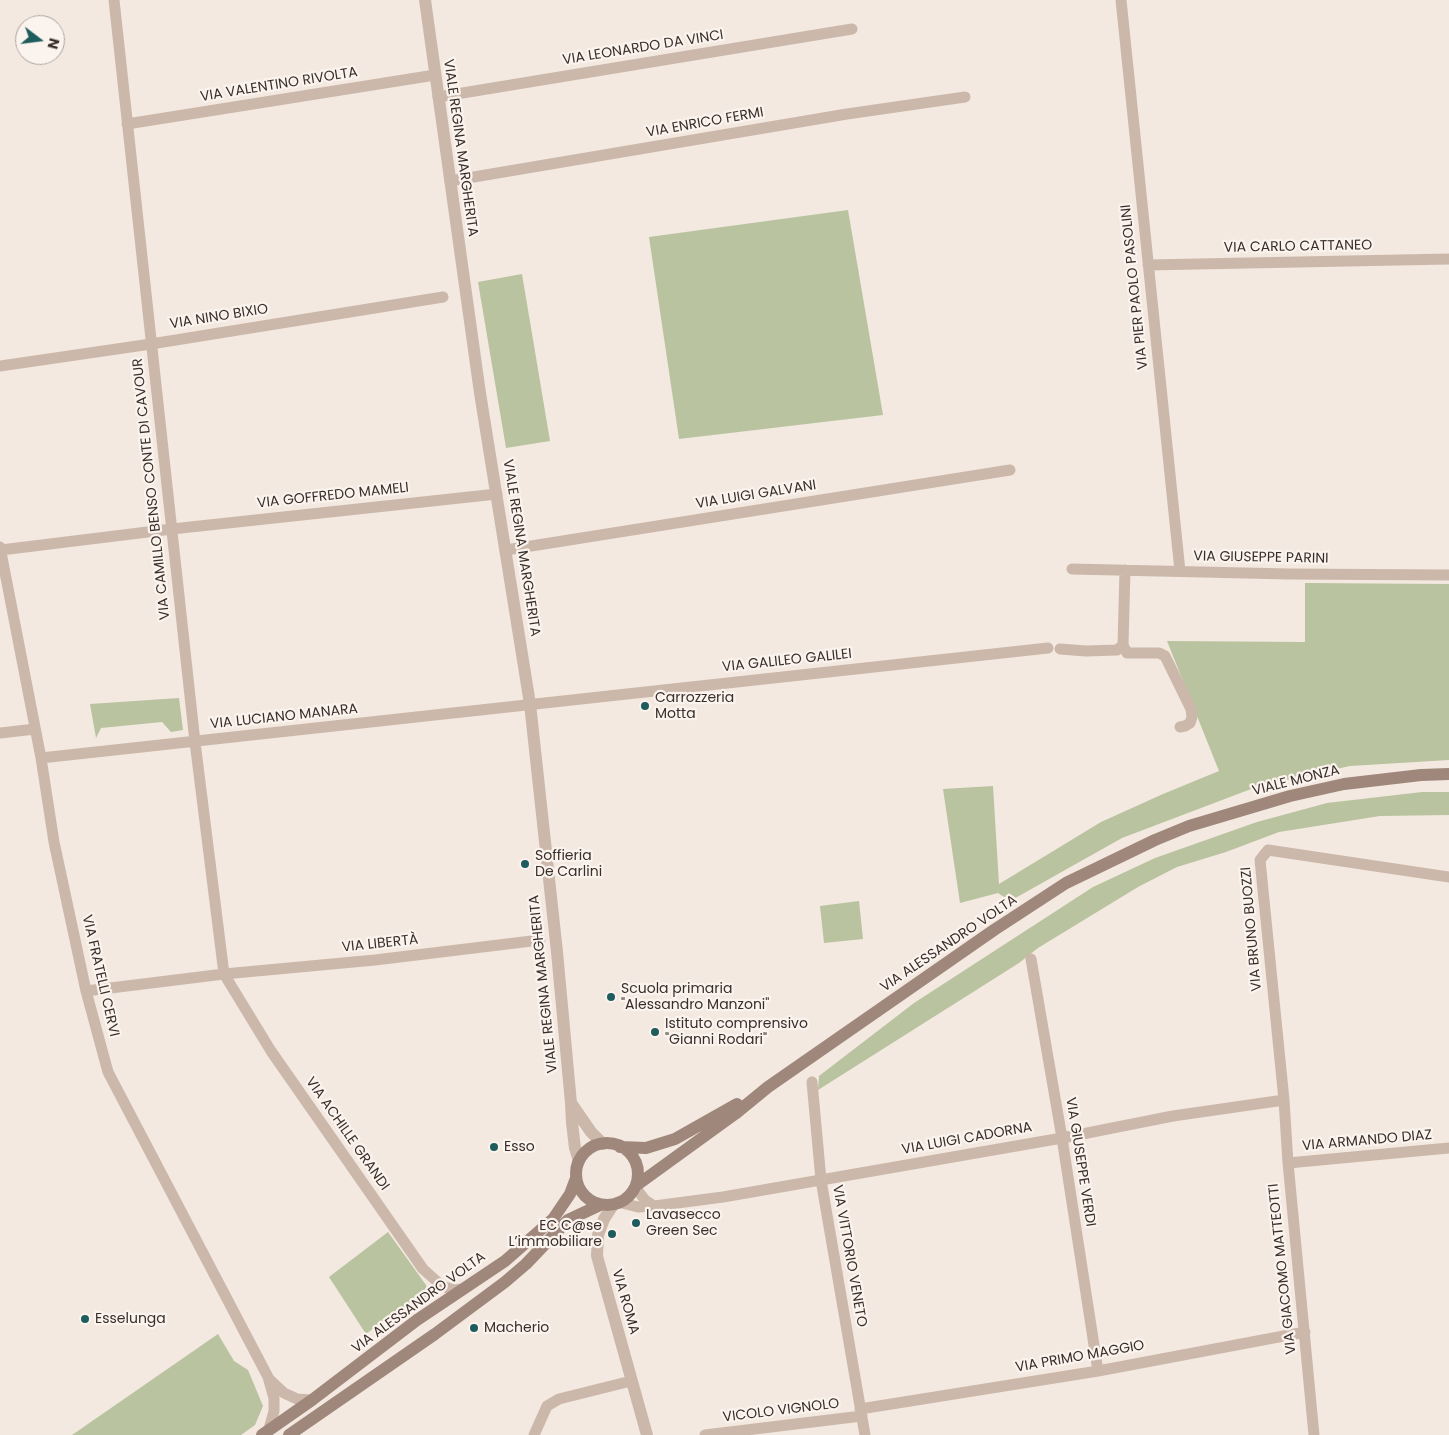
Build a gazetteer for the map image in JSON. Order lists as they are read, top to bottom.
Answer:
{
  "streets": {
    "main road": ["VIALE MONZA", "VIA ALESSANDRO VOLTA"],
    "street": [
      "VIA LEONARDO DA VINCI",
      "VIA VALENTINO RIVOLTA",
      "VIA ENRICO FERMI",
      "VIALE REGINA MARGHERITA",
      "VIA CARLO CATTANEO",
      "VIA PIER PAOLO PASOLINI",
      "VIA NINO BIXIO",
      "VIA CAMILLO BENSO CONTE DI CAVOUR",
      "VIA LUIGI GALVANI",
      "VIA GOFFREDO MAMELI",
      "VIA GIUSEPPE PARINI",
      "VIA GALILEO GALILEI",
      "VIA LUCIANO MANARA",
      "VIA BRUNO BUOZZI",
      "VIA LIBERTÀ",
      "VIA FRATELLI CERVI",
      "VIA ACHILLE GRANDI",
      "VIA LUIGI CADORNA",
      "VIA ARMANDO DIAZ",
      "VIA GIUSEPPE VERDI",
      "VIA VITTORIO VENETO",
      "VIA GIACOMO MATTEOTTI",
      "VIA ROMA",
      "VIA PRIMO MAGGIO",
      "VICOLO VIGNOLO"
    ]
  },
  "crossings": [
    ["VIA LEONARDO DA VINCI", "VIALE REGINA MARGHERITA"],
    ["VIA VALENTINO RIVOLTA", "VIALE REGINA MARGHERITA"],
    ["VIA VALENTINO RIVOLTA", "VIA CAMILLO BENSO CONTE DI CAVOUR"],
    ["VIA ENRICO FERMI", "VIALE REGINA MARGHERITA"],
    ["VIALE REGINA MARGHERITA", "VIA LUIGI GALVANI"],
    ["VIALE REGINA MARGHERITA", "VIA GOFFREDO MAMELI"],
    ["VIALE REGINA MARGHERITA", "VIA GALILEO GALILEI"],
    ["VIALE REGINA MARGHERITA", "VIA LUCIANO MANARA"],
    ["VIALE REGINA MARGHERITA", "VIA ALESSANDRO VOLTA"],
    ["VIALE REGINA MARGHERITA", "VIA LUIGI CADORNA"],
    ["VIALE REGINA MARGHERITA", "VIA ROMA"],
    ["VIA CARLO CATTANEO", "VIA PIER PAOLO PASOLINI"],
    ["VIA PIER PAOLO PASOLINI", "VIA GIUSEPPE PARINI"],
    ["VIA NINO BIXIO", "VIA CAMILLO BENSO CONTE DI CAVOUR"],
    ["VIA CAMILLO BENSO CONTE DI CAVOUR", "VIA GOFFREDO MAMELI"],
    ["VIA CAMILLO BENSO CONTE DI CAVOUR", "VIA LUCIANO MANARA"],
    ["VIA CAMILLO BENSO CONTE DI CAVOUR", "VIA LIBERTÀ"],
    ["VIA CAMILLO BENSO CONTE DI CAVOUR", "VIA ACHILLE GRANDI"],
    ["VIA GOFFREDO MAMELI", "VIA FRATELLI CERVI"],
    ["VIA GALILEO GALILEI", "VIA LUCIANO MANARA"],
    ["VIA LUCIANO MANARA", "VIA FRATELLI CERVI"],
    ["VIALE MONZA", "VIA ALESSANDRO VOLTA"],
    ["VIA BRUNO BUOZZI", "VIA LUIGI CADORNA"],
    ["VIA BRUNO BUOZZI", "VIA GIACOMO MATTEOTTI"],
    ["VIA LIBERTÀ", "VIA FRATELLI CERVI"],
    ["VIA LIBERTÀ", "VIA ACHILLE GRANDI"],
    ["VIA ALESSANDRO VOLTA", "VIA FRATELLI CERVI"],
    ["VIA ALESSANDRO VOLTA", "VIA ACHILLE GRANDI"],
    ["VIA ALESSANDRO VOLTA", "VIA LUIGI CADORNA"],
    ["VIA ALESSANDRO VOLTA", "VIA ROMA"],
    ["VIA LUIGI CADORNA", "VIA GIUSEPPE VERDI"],
    ["VIA LUIGI CADORNA", "VIA VITTORIO VENETO"],
    ["VIA LUIGI CADORNA", "VIA GIACOMO MATTEOTTI"],
    ["VIA LUIGI CADORNA", "VIA ROMA"],
    ["VIA ARMANDO DIAZ", "VIA GIACOMO MATTEOTTI"],
    ["VIA GIUSEPPE VERDI", "VIA PRIMO MAGGIO"],
    ["VIA VITTORIO VENETO", "VIA PRIMO MAGGIO"],
    ["VIA VITTORIO VENETO", "VICOLO VIGNOLO"],
    ["VIA GIACOMO MATTEOTTI", "VIA PRIMO MAGGIO"],
    ["VIA PRIMO MAGGIO", "VICOLO VIGNOLO"]
  ],
  "places": [
    "Carrozzeria Motta",
    "Soffieria De Carlini",
    "Scuola primaria \"Alessandro Manzoni\"",
    "Istituto comprensivo \"Gianni Rodari\"",
    "Esso",
    "Lavasecco Green Sec",
    "EC C@se L’immobiliare",
    "Esselunga",
    "Macherio"
  ],
  "north": "right"
}
